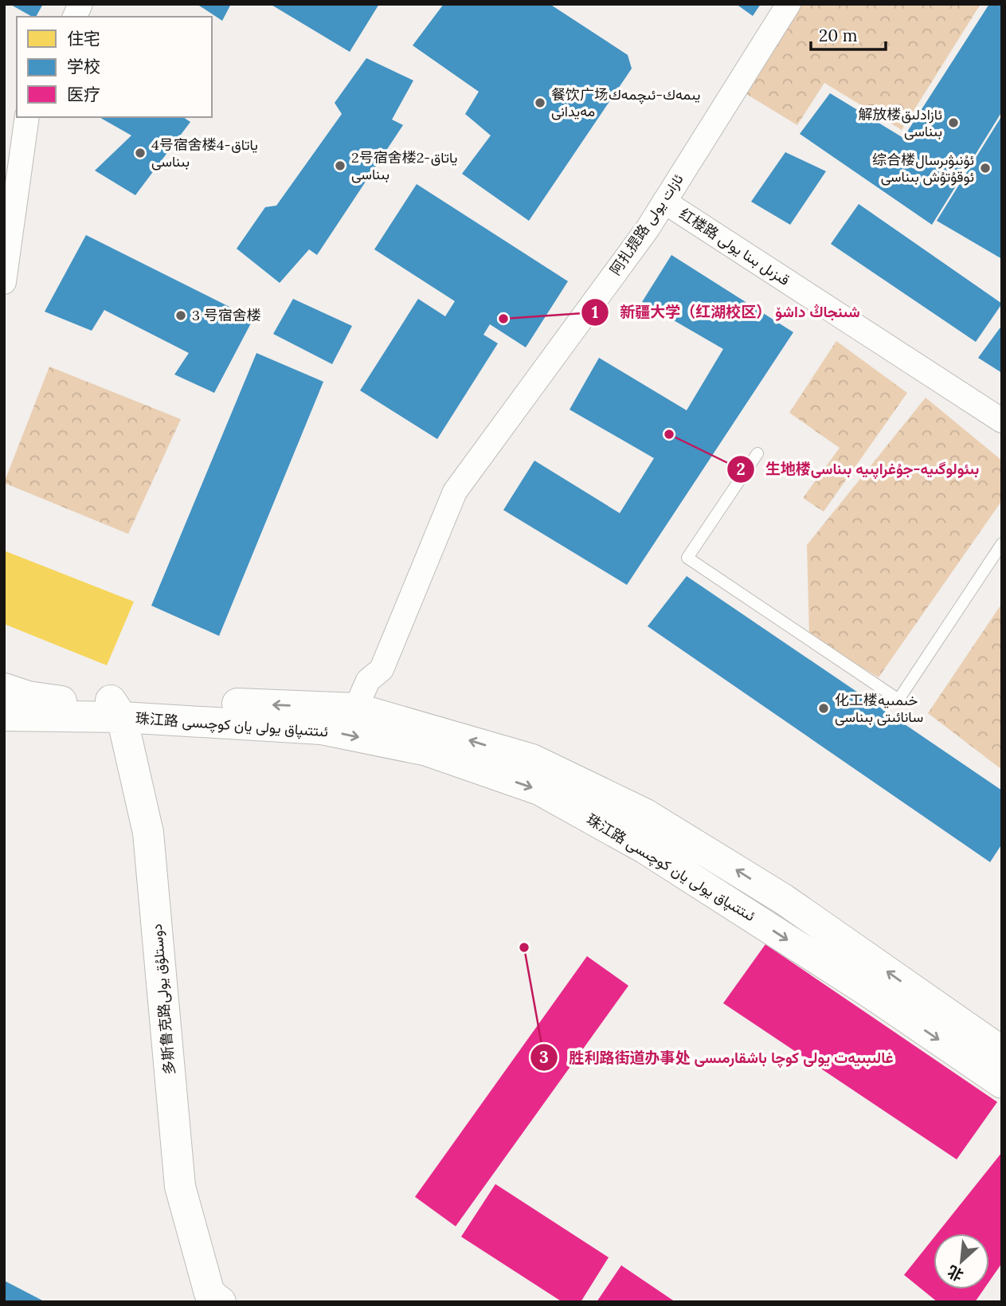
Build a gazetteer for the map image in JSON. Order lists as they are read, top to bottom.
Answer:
{
  "streets": {
    "street": [
      "阿扎提路 ئازات يولى",
      "红楼路 قىزىل بىنا يولى",
      "珠江路 ئىتتىپاق يولى يان كوچىسى",
      "多斯鲁克路دوستلۇق يولى"
    ]
  },
  "crossings": [
    ["阿扎提路 ئازات يولى", "红楼路 قىزىل بىنا يولى"],
    ["阿扎提路 ئازات يولى", "珠江路 ئىتتىپاق يولى يان كوچىسى"],
    ["珠江路 ئىتتىپاق يولى يان كوچىسى", "多斯鲁克路دوستلۇق يولى"]
  ],
  "places": [
    "餐饮广场يىمەك-ئىچمەك مەيدانى",
    "解放楼ئازادلىق بىناسى",
    "4号宿舍楼4-ياتاق بىناسى",
    "2号宿舍楼2-ياتاق بىناسى",
    "综合楼ئۇنىۋىرسال ئوقۇتۇش بىناسى",
    "3 号宿舍楼",
    "新疆大学（红湖校区） شىنجاڭ داشۆ",
    "生地楼بىئولوگىيە-جۇغراپىيە بىناسى",
    "化工楼خىمىيە سانائىتى بىناسى",
    "胜利路街道办事处 غالىبىيەت يولى كوچا باشقارمىسى"
  ],
  "legend": ["住宅", "学校", "医疗"],
  "scale_bar": "20 m",
  "north": "bottom left"
}
